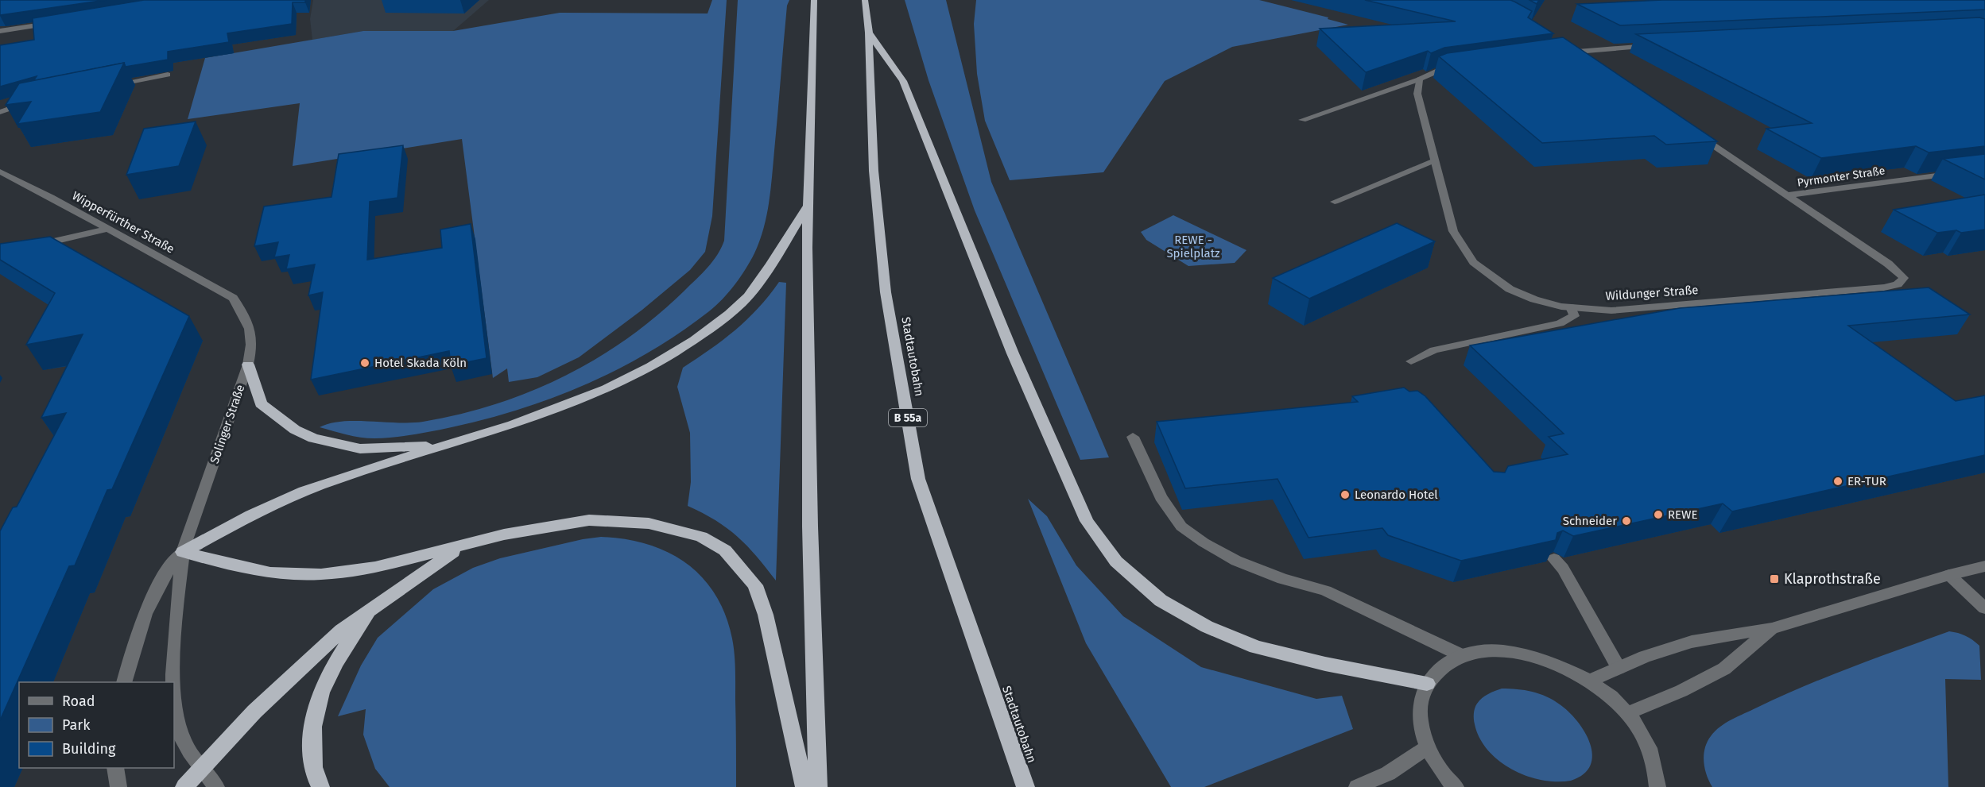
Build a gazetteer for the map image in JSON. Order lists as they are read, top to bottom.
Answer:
{
  "streets": {
    "highway": ["Stadtautobahn", "B 55a"],
    "street": [
      "Pyrmonter Straße",
      "Wipperfürther Straße",
      "Wildunger Straße",
      "Solinger Straße"
    ]
  },
  "crossings": [
    ["Pyrmonter Straße", "Wildunger Straße"],
    ["Wipperfürther Straße", "Solinger Straße"]
  ],
  "parks": ["REWE - Spielplatz"],
  "places": {
    "other": [
      "Hotel Skada Köln",
      "ER-TUR",
      "Leonardo Hotel",
      "REWE",
      "Schneider"
    ],
    "transit": ["Klaprothstraße"]
  },
  "legend": ["Road", "Park", "Building"]
}
